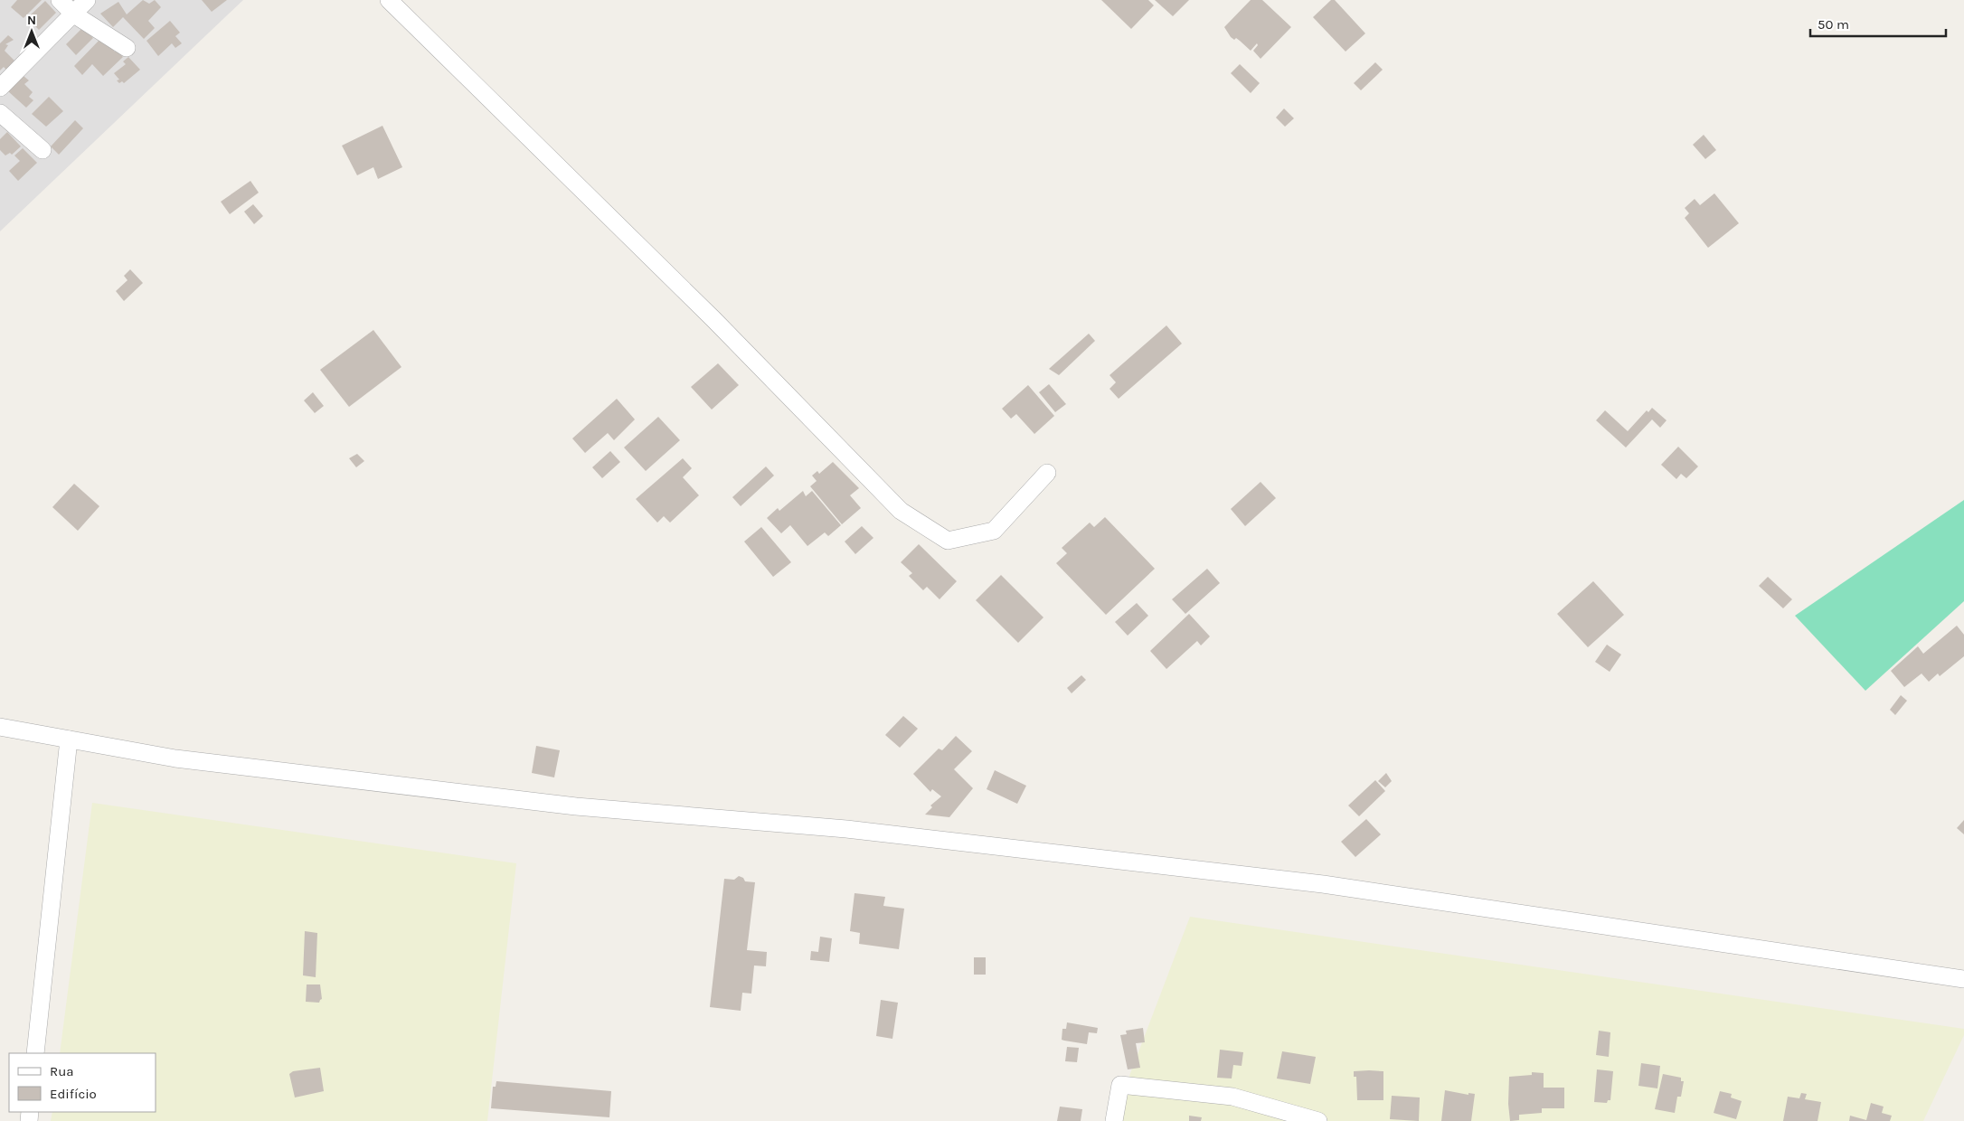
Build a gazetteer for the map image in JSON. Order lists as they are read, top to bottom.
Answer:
{
  "legend": ["Rua", "Edifício"],
  "scale_bar": "50 m",
  "north": "top"
}
